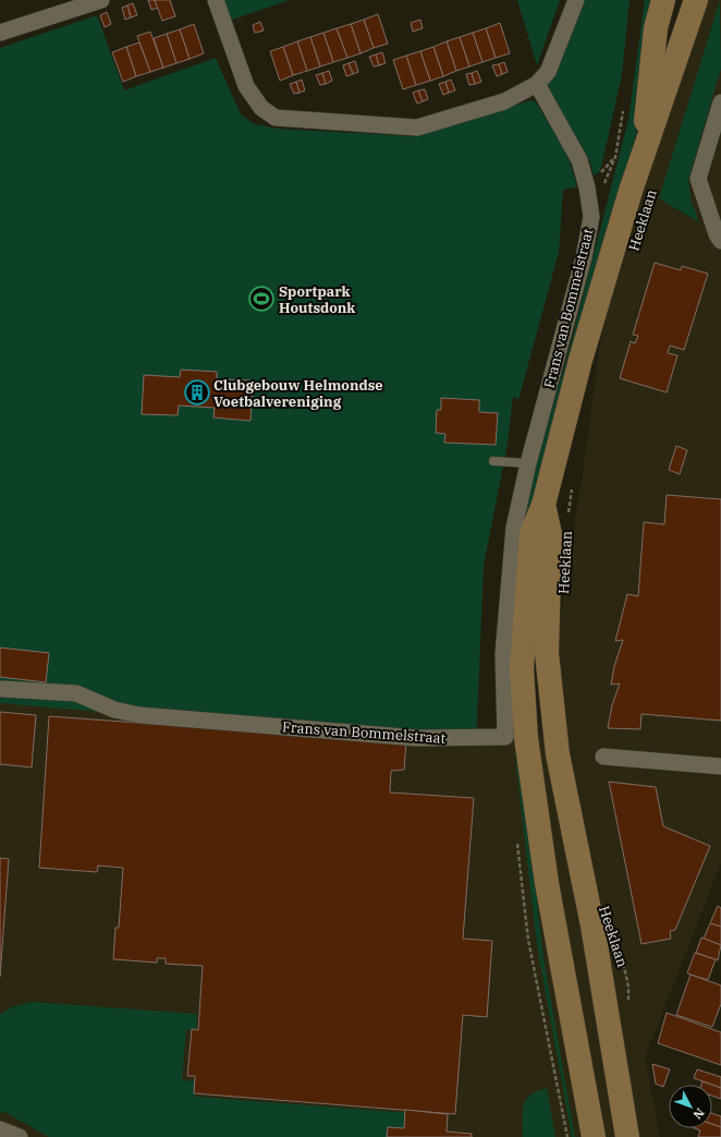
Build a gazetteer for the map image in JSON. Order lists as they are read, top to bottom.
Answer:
{
  "streets": {
    "main road": ["Heeklaan"],
    "street": ["Frans van Bommelstraat"]
  },
  "places": {
    "sports": ["Sportpark Houtsdonk"],
    "building": ["Clubgebouw Helmondse Voetbalvereniging"]
  },
  "north": "bottom right"
}
